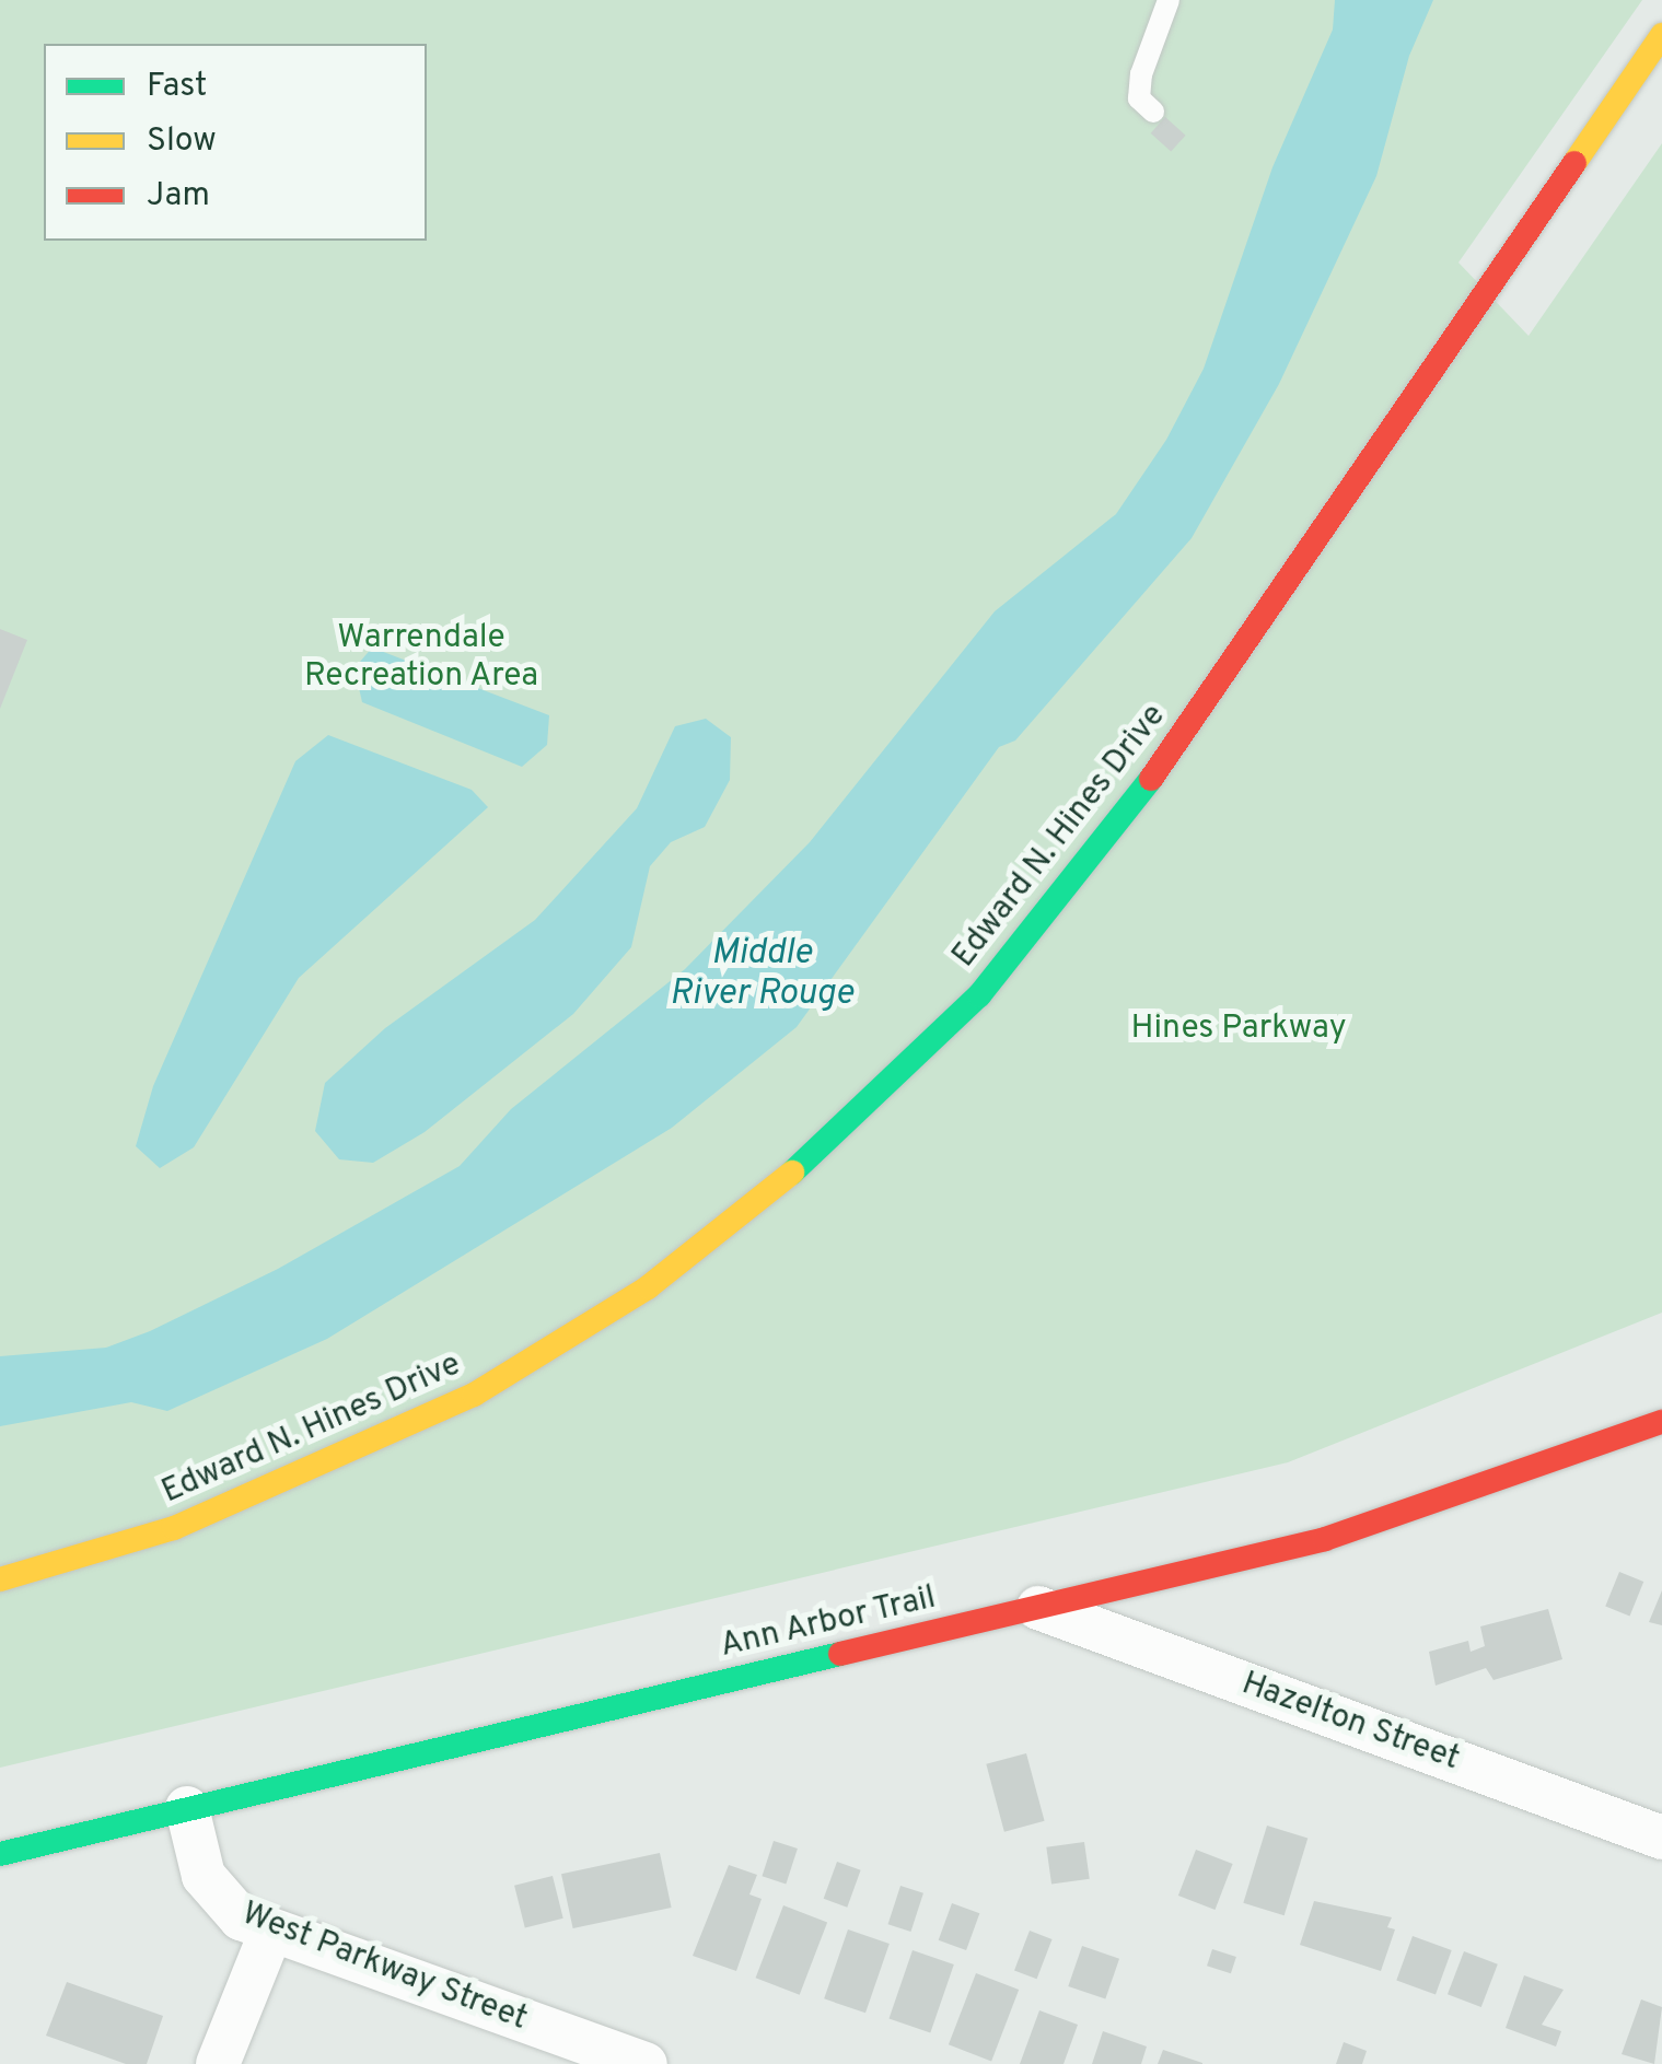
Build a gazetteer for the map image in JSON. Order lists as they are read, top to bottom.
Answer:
{
  "streets": {
    "street": [
      "Edward N. Hines Drive",
      "Ann Arbor Trail",
      "Hazelton Street",
      "West Parkway Street"
    ]
  },
  "crossings": [
    ["Ann Arbor Trail", "Hazelton Street"],
    ["Ann Arbor Trail", "West Parkway Street"]
  ],
  "water": ["Middle River Rouge"],
  "parks": ["Warrendale Recreation Area", "Hines Parkway"],
  "legend": ["Fast", "Slow", "Jam"]
}
